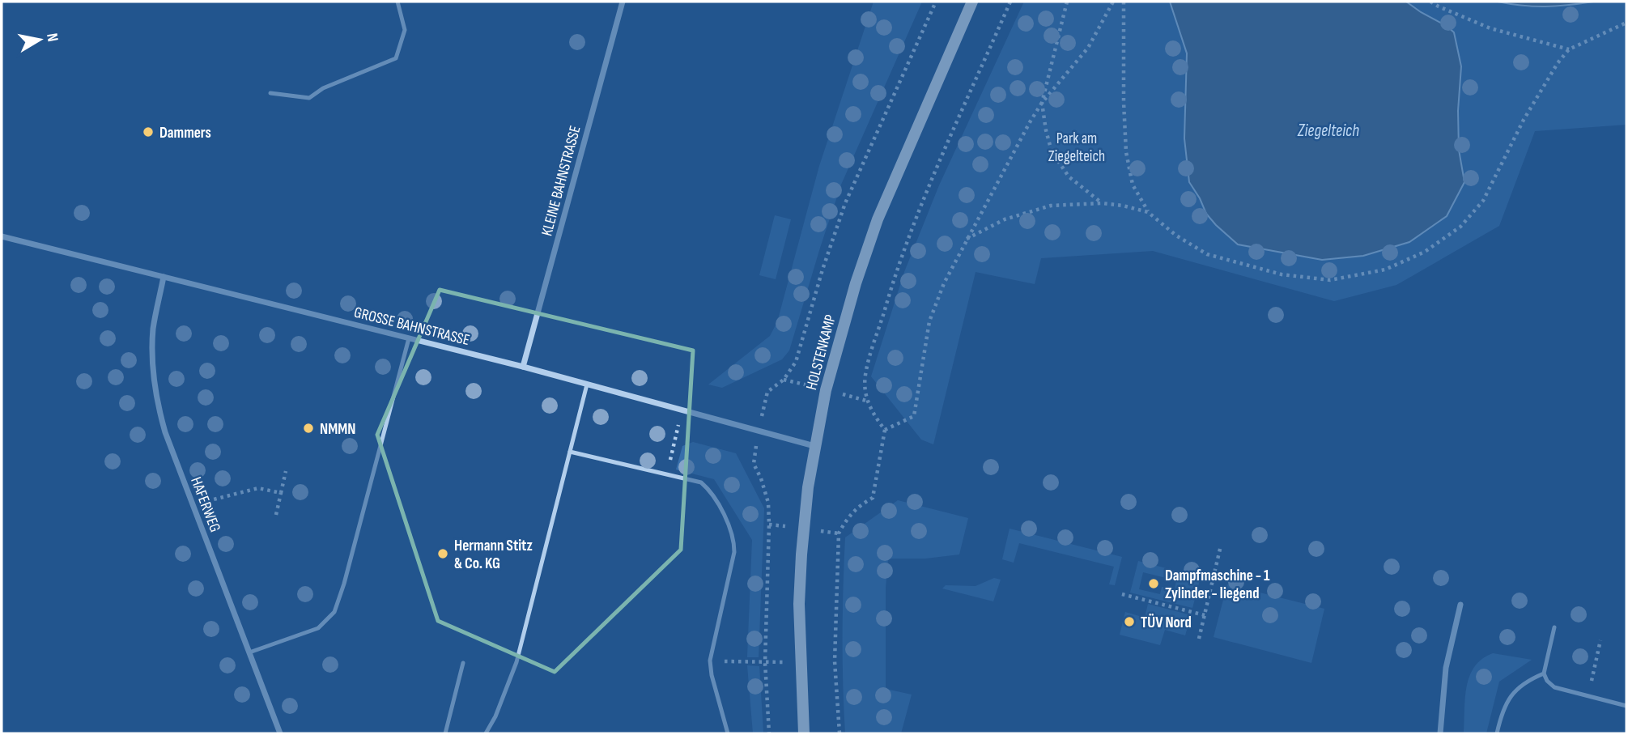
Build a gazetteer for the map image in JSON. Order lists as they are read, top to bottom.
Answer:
{
  "streets": {
    "main road": ["HOLSTENKAMP"],
    "street": ["KLEINE BAHNSTRASSE", "GROSSE BAHNSTRASSE", "HAFERWEG"]
  },
  "crossings": [
    ["KLEINE BAHNSTRASSE", "GROSSE BAHNSTRASSE"],
    ["GROSSE BAHNSTRASSE", "HOLSTENKAMP"],
    ["GROSSE BAHNSTRASSE", "HAFERWEG"]
  ],
  "water": ["Ziegelteich"],
  "parks": ["Park am Ziegelteich"],
  "places": [
    "Dammers",
    "NMMN",
    "Hermann Stitz & Co. KG",
    "Dampfmaschine - 1 Zylinder - liegend",
    "TÜV Nord"
  ],
  "north": "right"
}
